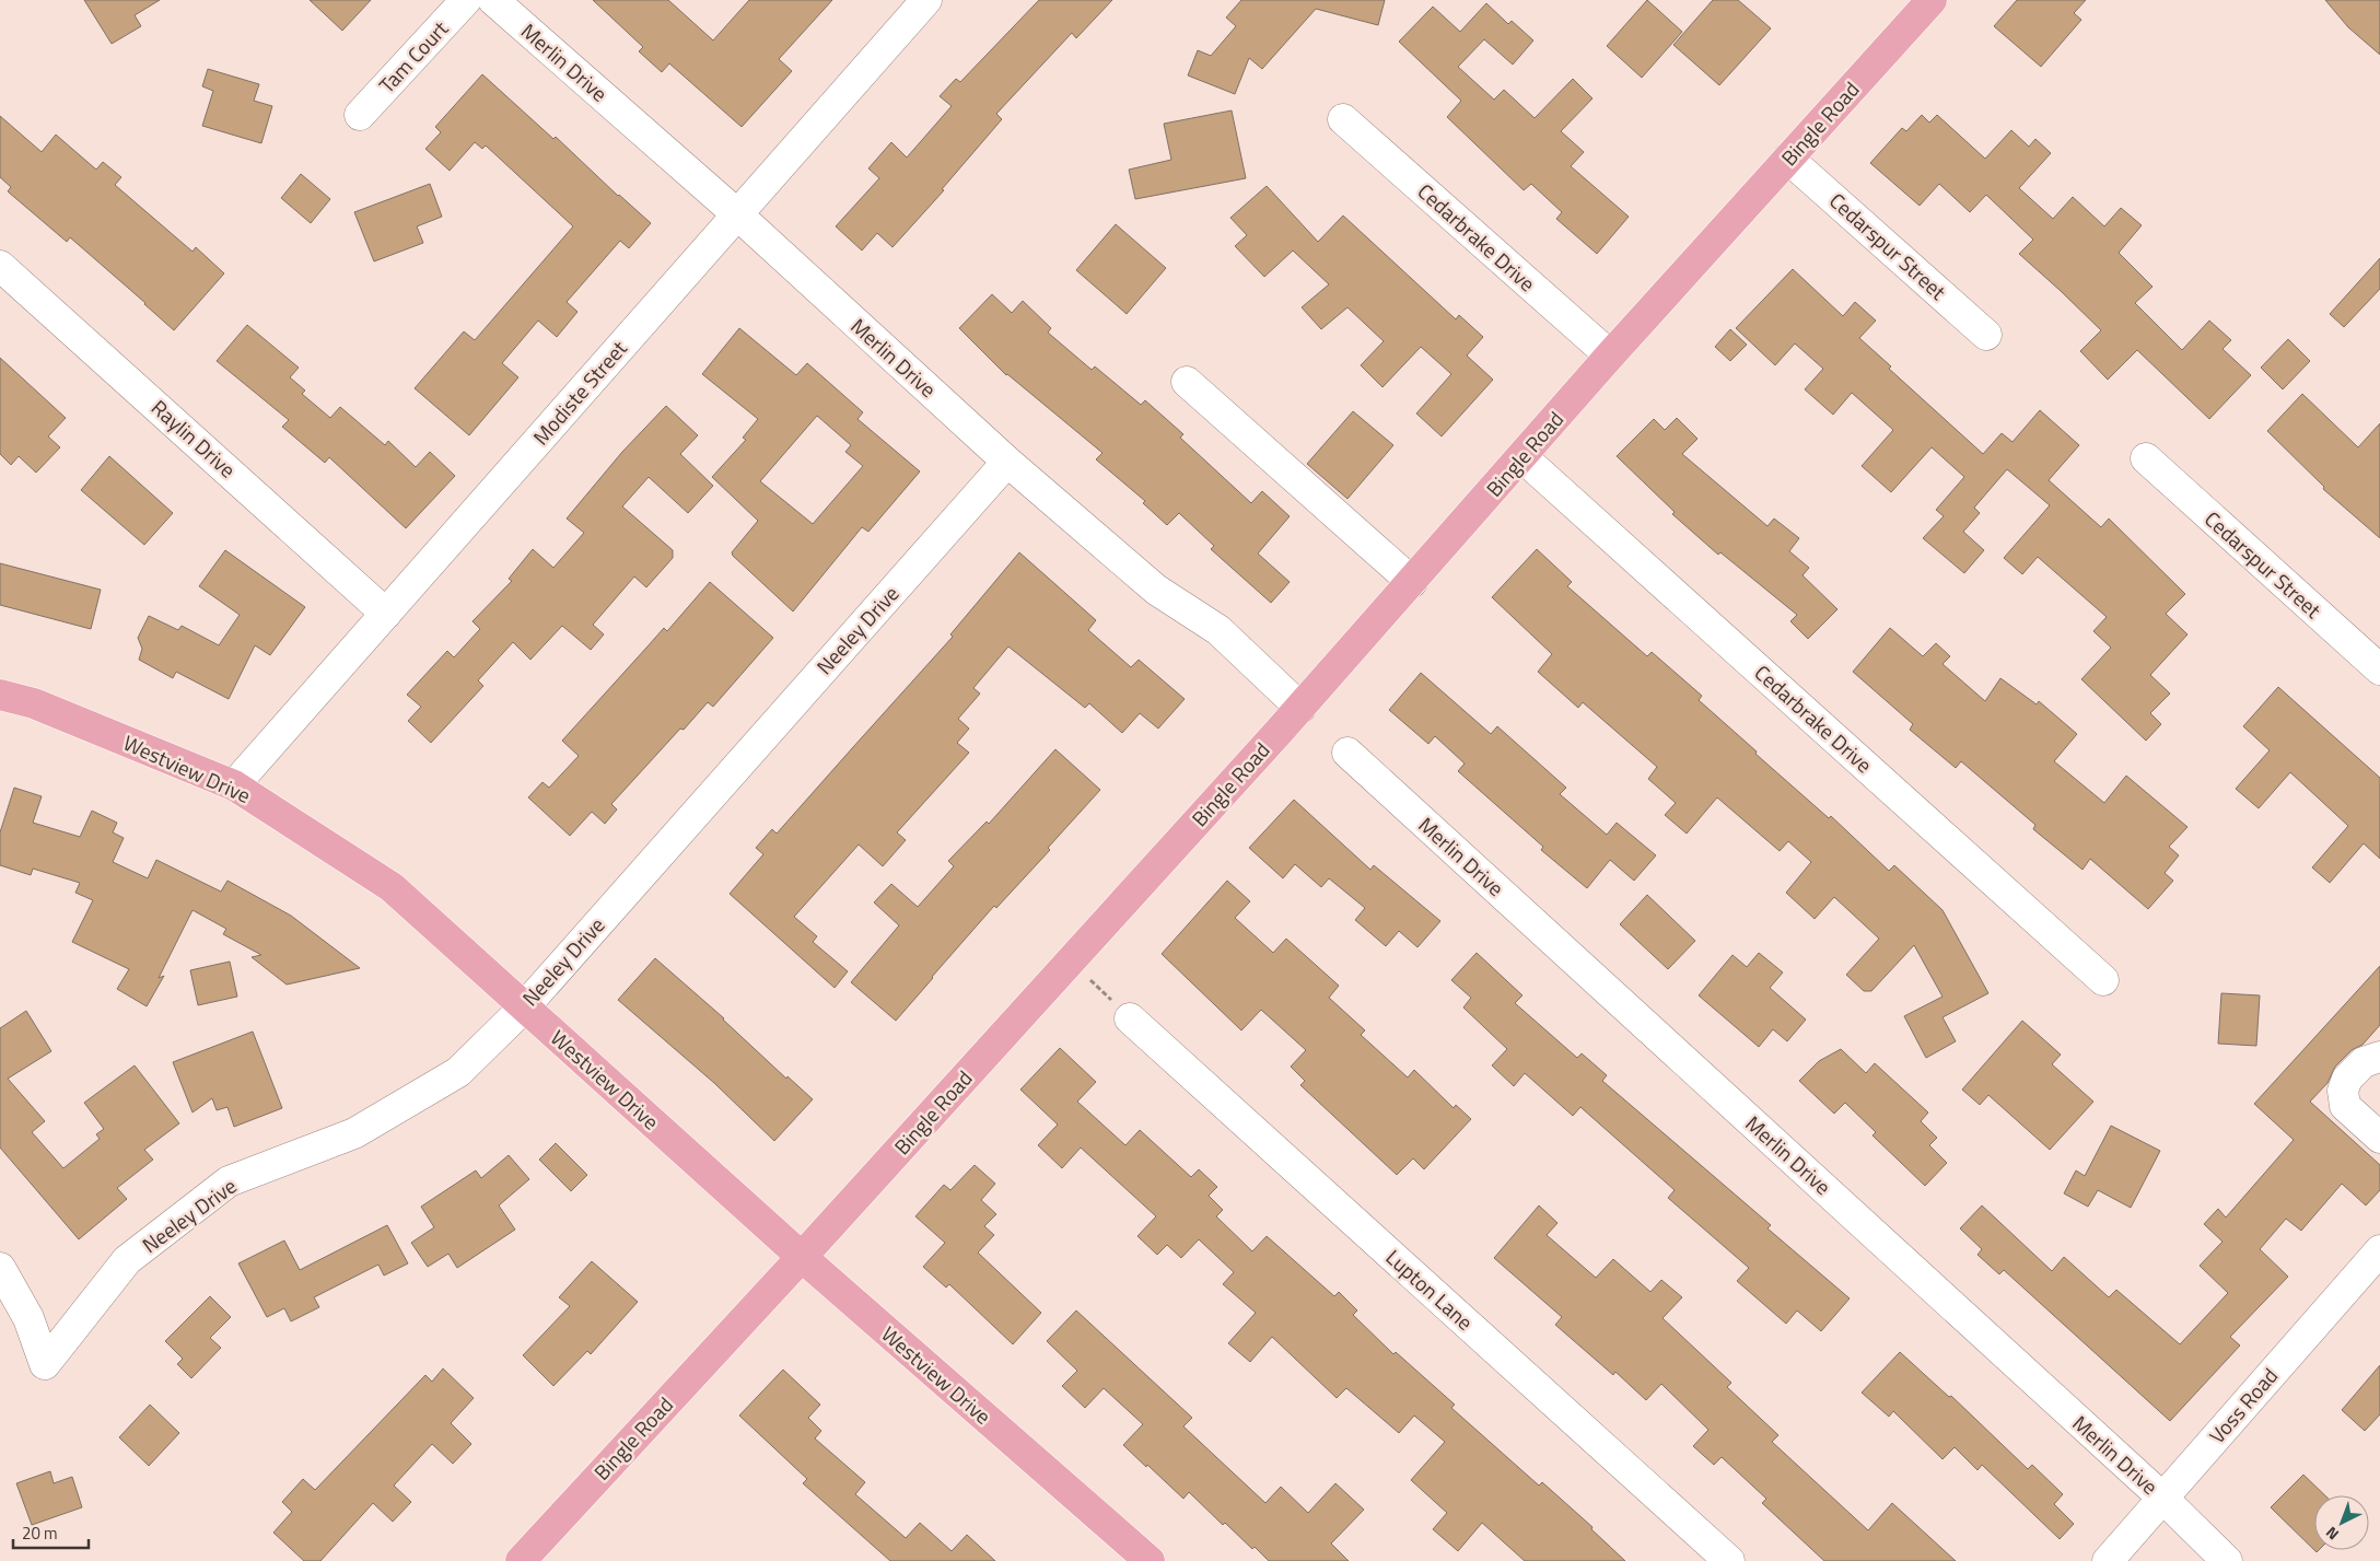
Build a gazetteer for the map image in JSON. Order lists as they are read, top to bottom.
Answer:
{
  "streets": {
    "main road": ["Bingle Road", "Westview Drive"],
    "street": [
      "Tam Court",
      "Merlin Drive",
      "Cedarbrake Drive",
      "Cedarspur Street",
      "Modiste Street",
      "Raylin Drive",
      "Neeley Drive",
      "Lupton Lane",
      "Voss Road"
    ]
  },
  "crossings": [
    ["Merlin Drive", "Bingle Road"],
    ["Merlin Drive", "Modiste Street"],
    ["Merlin Drive", "Neeley Drive"],
    ["Merlin Drive", "Voss Road"],
    ["Bingle Road", "Cedarbrake Drive"],
    ["Bingle Road", "Cedarspur Street"],
    ["Bingle Road", "Westview Drive"],
    ["Modiste Street", "Raylin Drive"],
    ["Modiste Street", "Westview Drive"],
    ["Neeley Drive", "Westview Drive"]
  ],
  "scale_bar": "20 m",
  "north": "bottom left"
}
